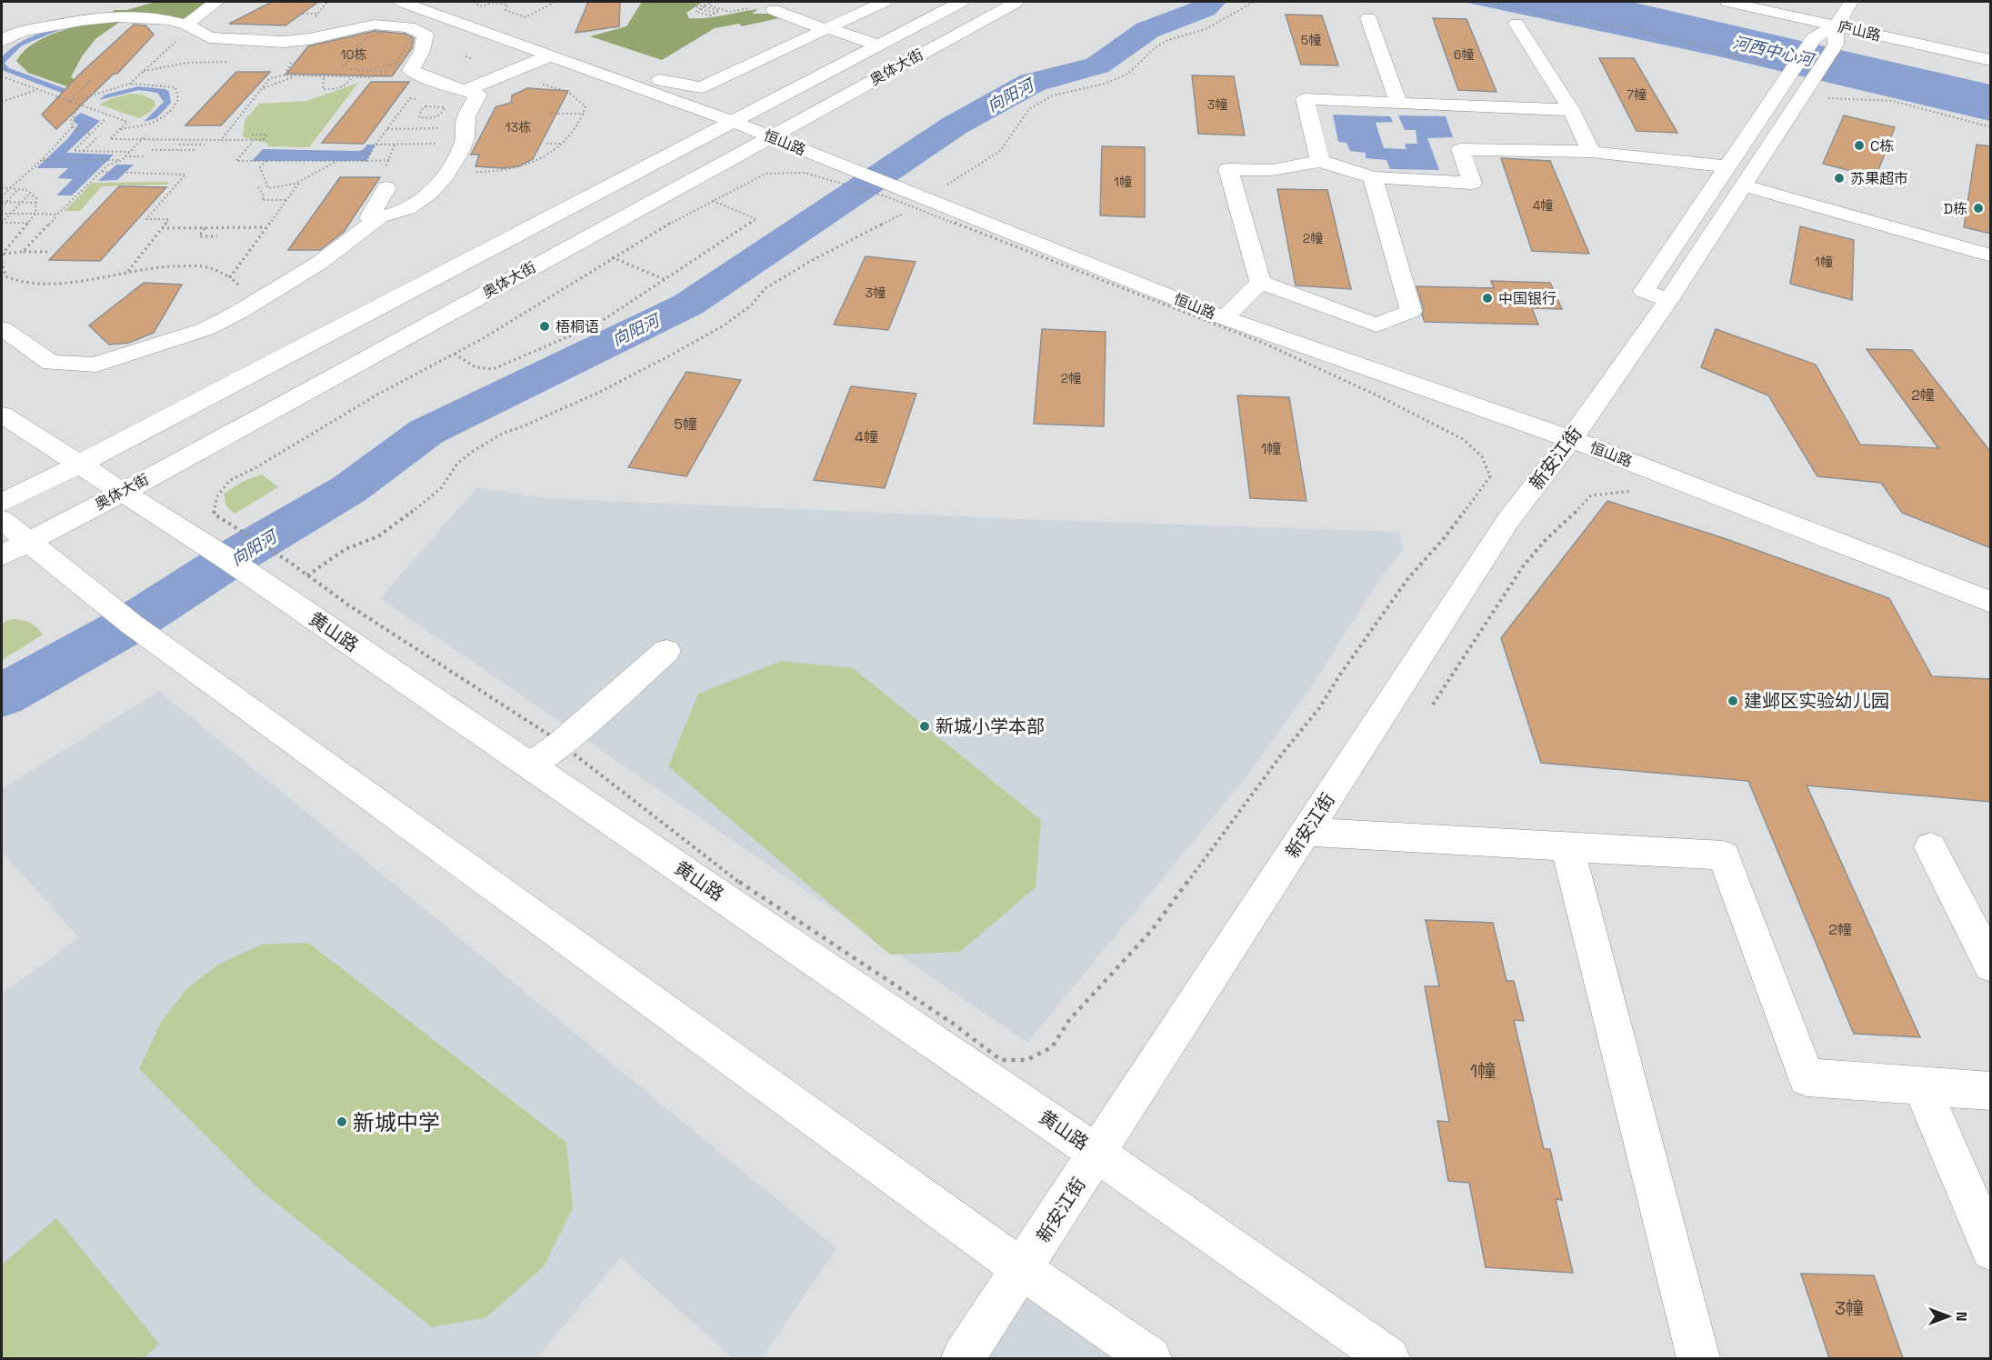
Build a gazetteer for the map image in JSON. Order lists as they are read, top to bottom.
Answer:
{
  "streets": {
    "street": [
      "庐山路",
      "奥体大街",
      "恒山路",
      "新安江街",
      "黄山路"
    ]
  },
  "crossings": [
    ["庐山路", "新安江街"],
    ["奥体大街", "恒山路"],
    ["奥体大街", "黄山路"],
    ["恒山路", "新安江街"],
    ["新安江街", "黄山路"]
  ],
  "water": ["河西中心河", "向阳河"],
  "places": [
    "C栋",
    "苏果超市",
    "D栋",
    "中国银行",
    "梧桐语",
    "建邺区实验幼儿园",
    "新城小学本部",
    "新城中学"
  ],
  "house_numbers": [
    "5幢",
    "10栋",
    "6幢",
    "7幢",
    "3幢",
    "13栋",
    "1幢",
    "4幢",
    "2幢",
    "1幢",
    "3幢",
    "2幢",
    "2幢",
    "5幢",
    "4幢",
    "1幢",
    "2幢",
    "1幢",
    "3幢"
  ],
  "north": "right"
}
